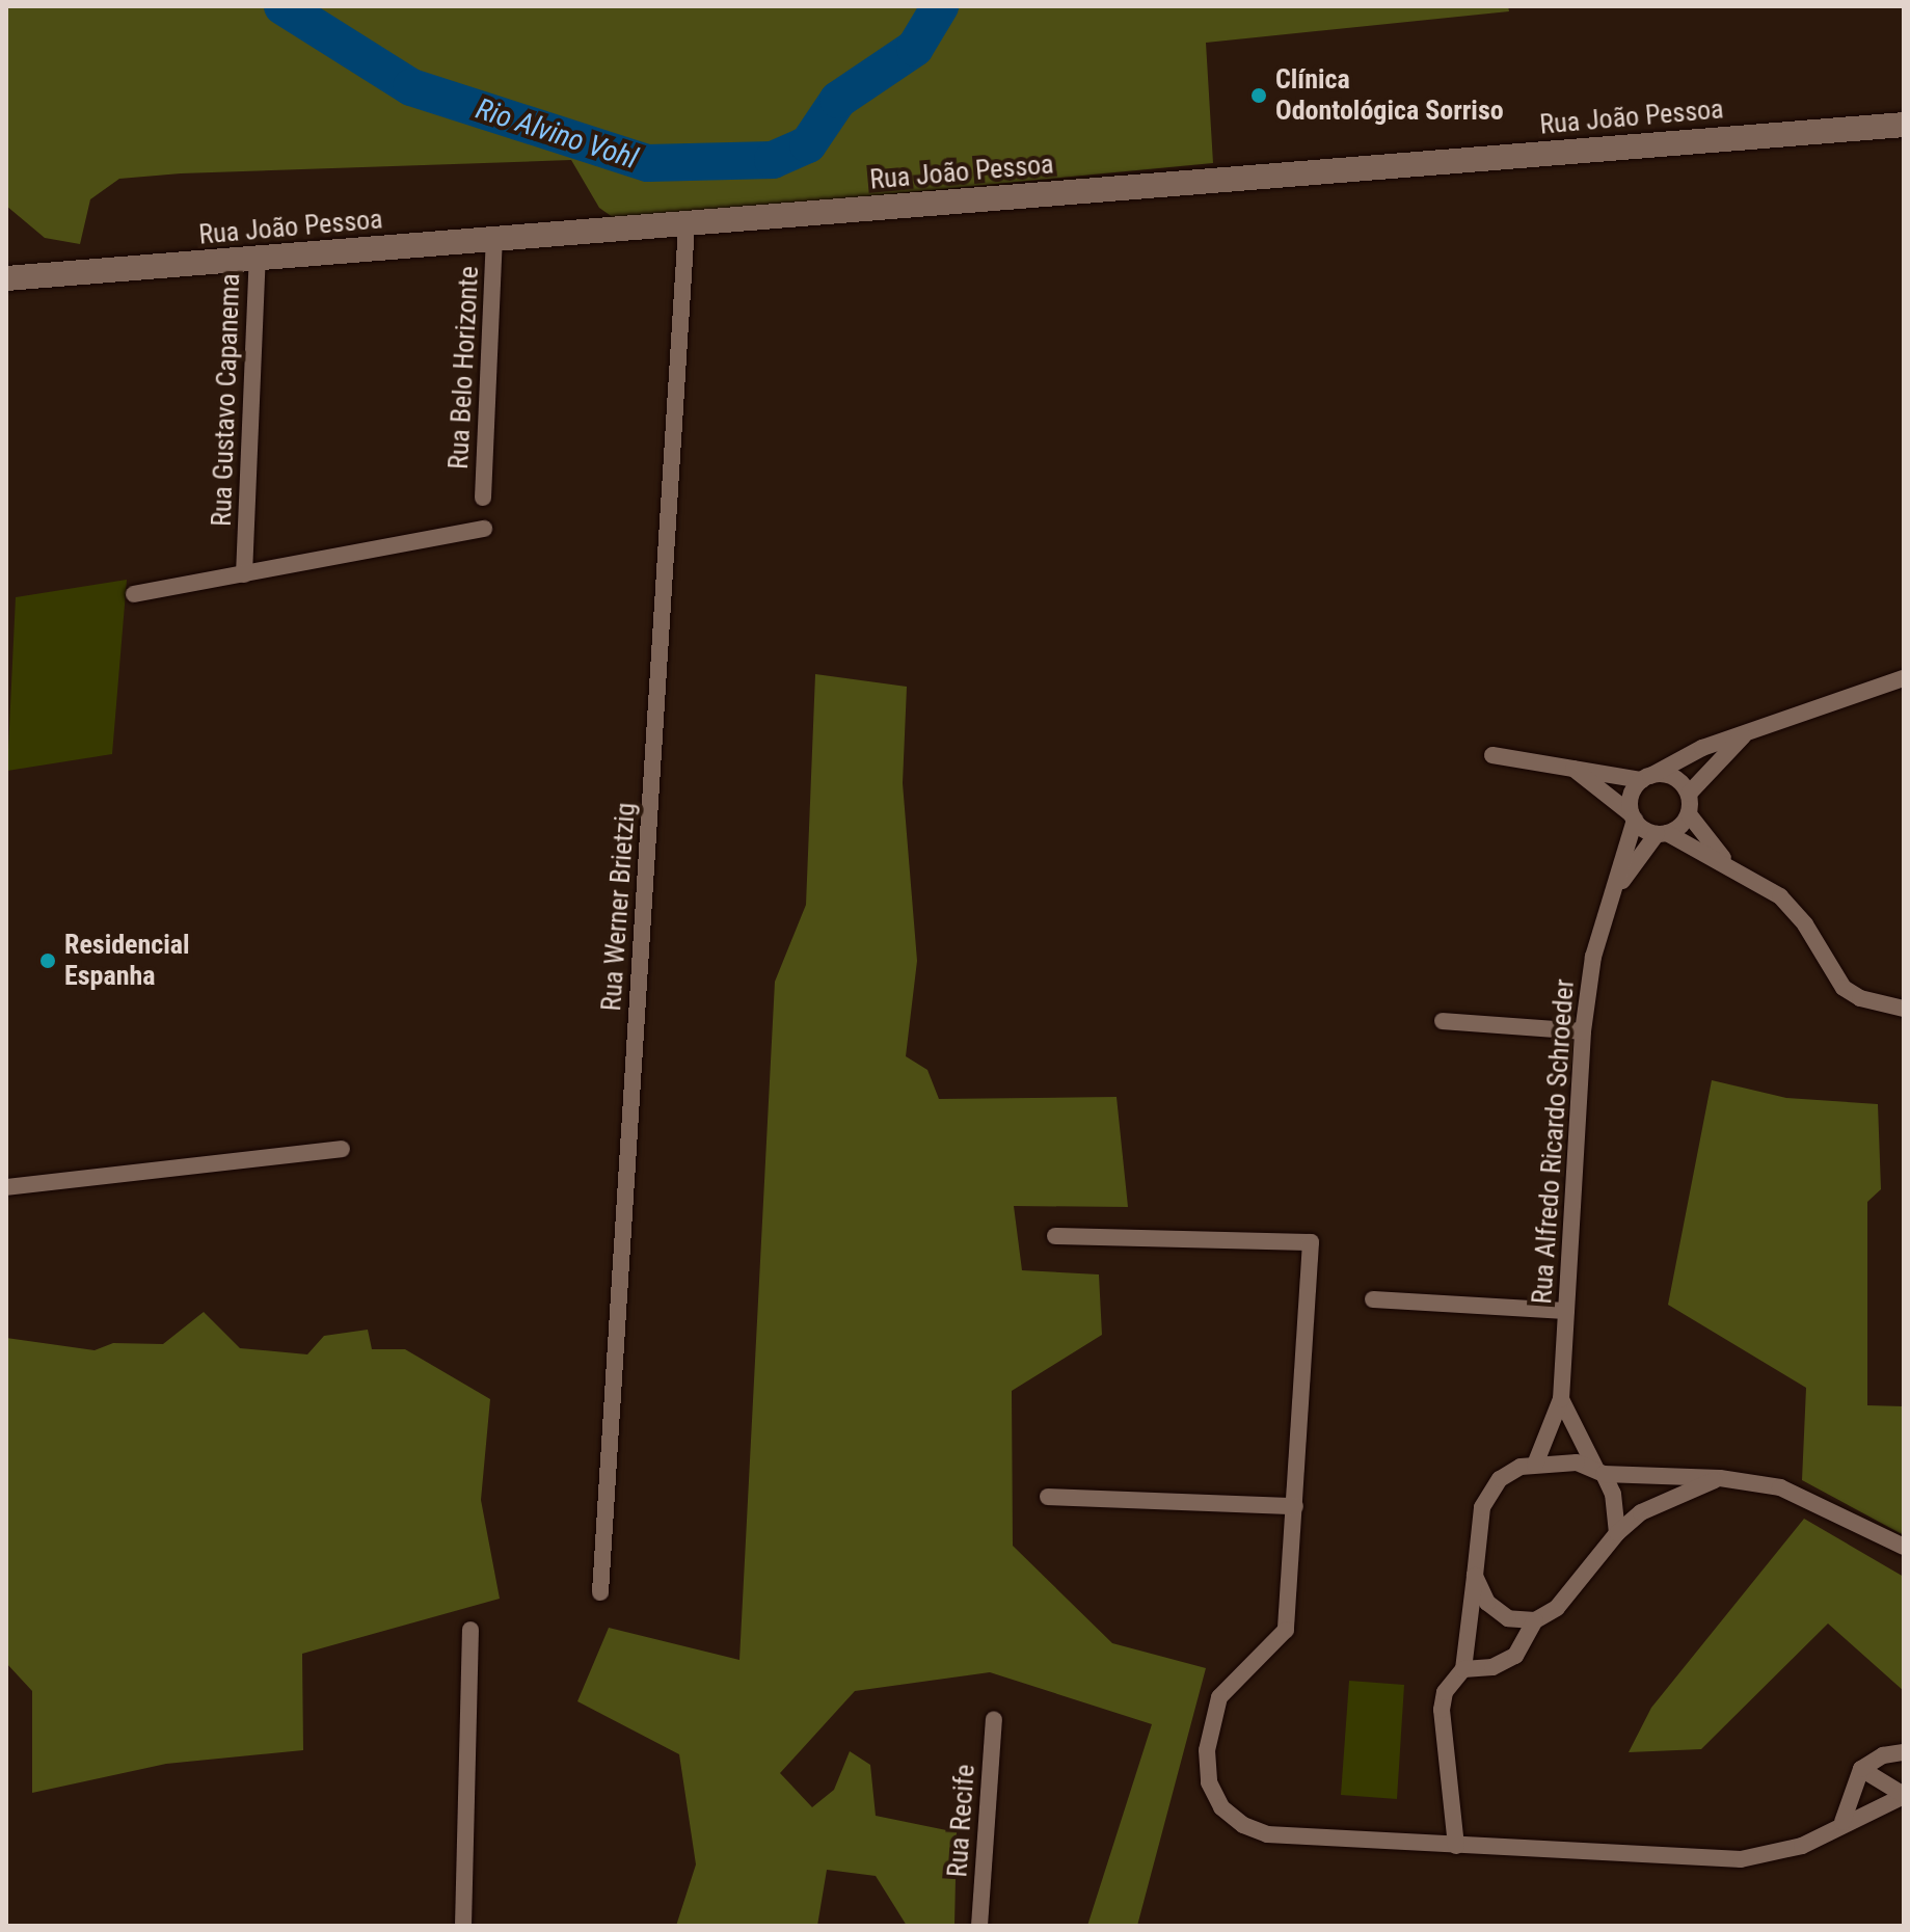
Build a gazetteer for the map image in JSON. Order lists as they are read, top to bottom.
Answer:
{
  "streets": {
    "street": [
      "Rua João Pessoa",
      "Rua Belo Horizonte",
      "Rua Gustavo Capanema",
      "Rua Werner Brietzig",
      "Rua Alfredo Ricardo Schroeder",
      "Rua Recife"
    ]
  },
  "crossings": [
    ["Rua João Pessoa", "Rua Belo Horizonte"],
    ["Rua João Pessoa", "Rua Gustavo Capanema"],
    ["Rua João Pessoa", "Rua Werner Brietzig"]
  ],
  "water": ["Rio Alvino Vohl"],
  "places": ["Clínica Odontológica Sorriso", "Residencial Espanha"]
}
